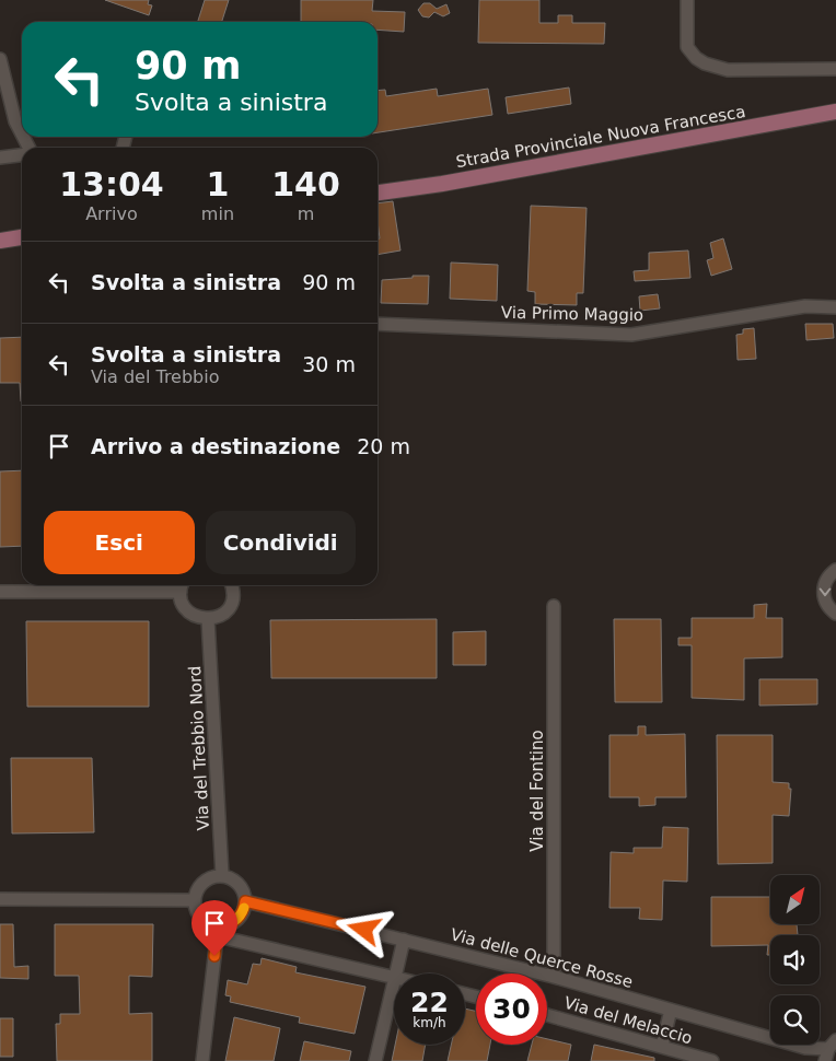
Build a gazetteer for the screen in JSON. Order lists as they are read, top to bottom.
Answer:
{
  "streets": {
    "main road": ["Strada Provinciale Nuova Francesca"],
    "street": [
      "Via Primo Maggio",
      "Via del Trebbio Nord",
      "Via del Fontino",
      "Via delle Querce Rosse",
      "Via del Melaccio"
    ]
  },
  "crossings": [
    ["Via del Trebbio Nord", "Via delle Querce Rosse"],
    ["Via del Fontino", "Via delle Querce Rosse"]
  ],
  "north": "top right",
  "page": {
    "turn": ["90 m", "Svolta a sinistra"],
    "eta": [
      "13:04",
      "Arrivo",
      "1",
      "min",
      "140",
      "m"
    ],
    "list": [
      {
        "name": "Svolta a sinistra",
        "value": "90 m"
      },
      {
        "name": "Svolta a sinistra",
        "note": "Via del Trebbio",
        "value": "30 m"
      },
      {
        "name": "Arrivo a destinazione",
        "value": "20 m"
      }
    ],
    "buttons": ["Esci", "Condividi"],
    "speed": "22 km/h",
    "limit": "30"
  }
}
